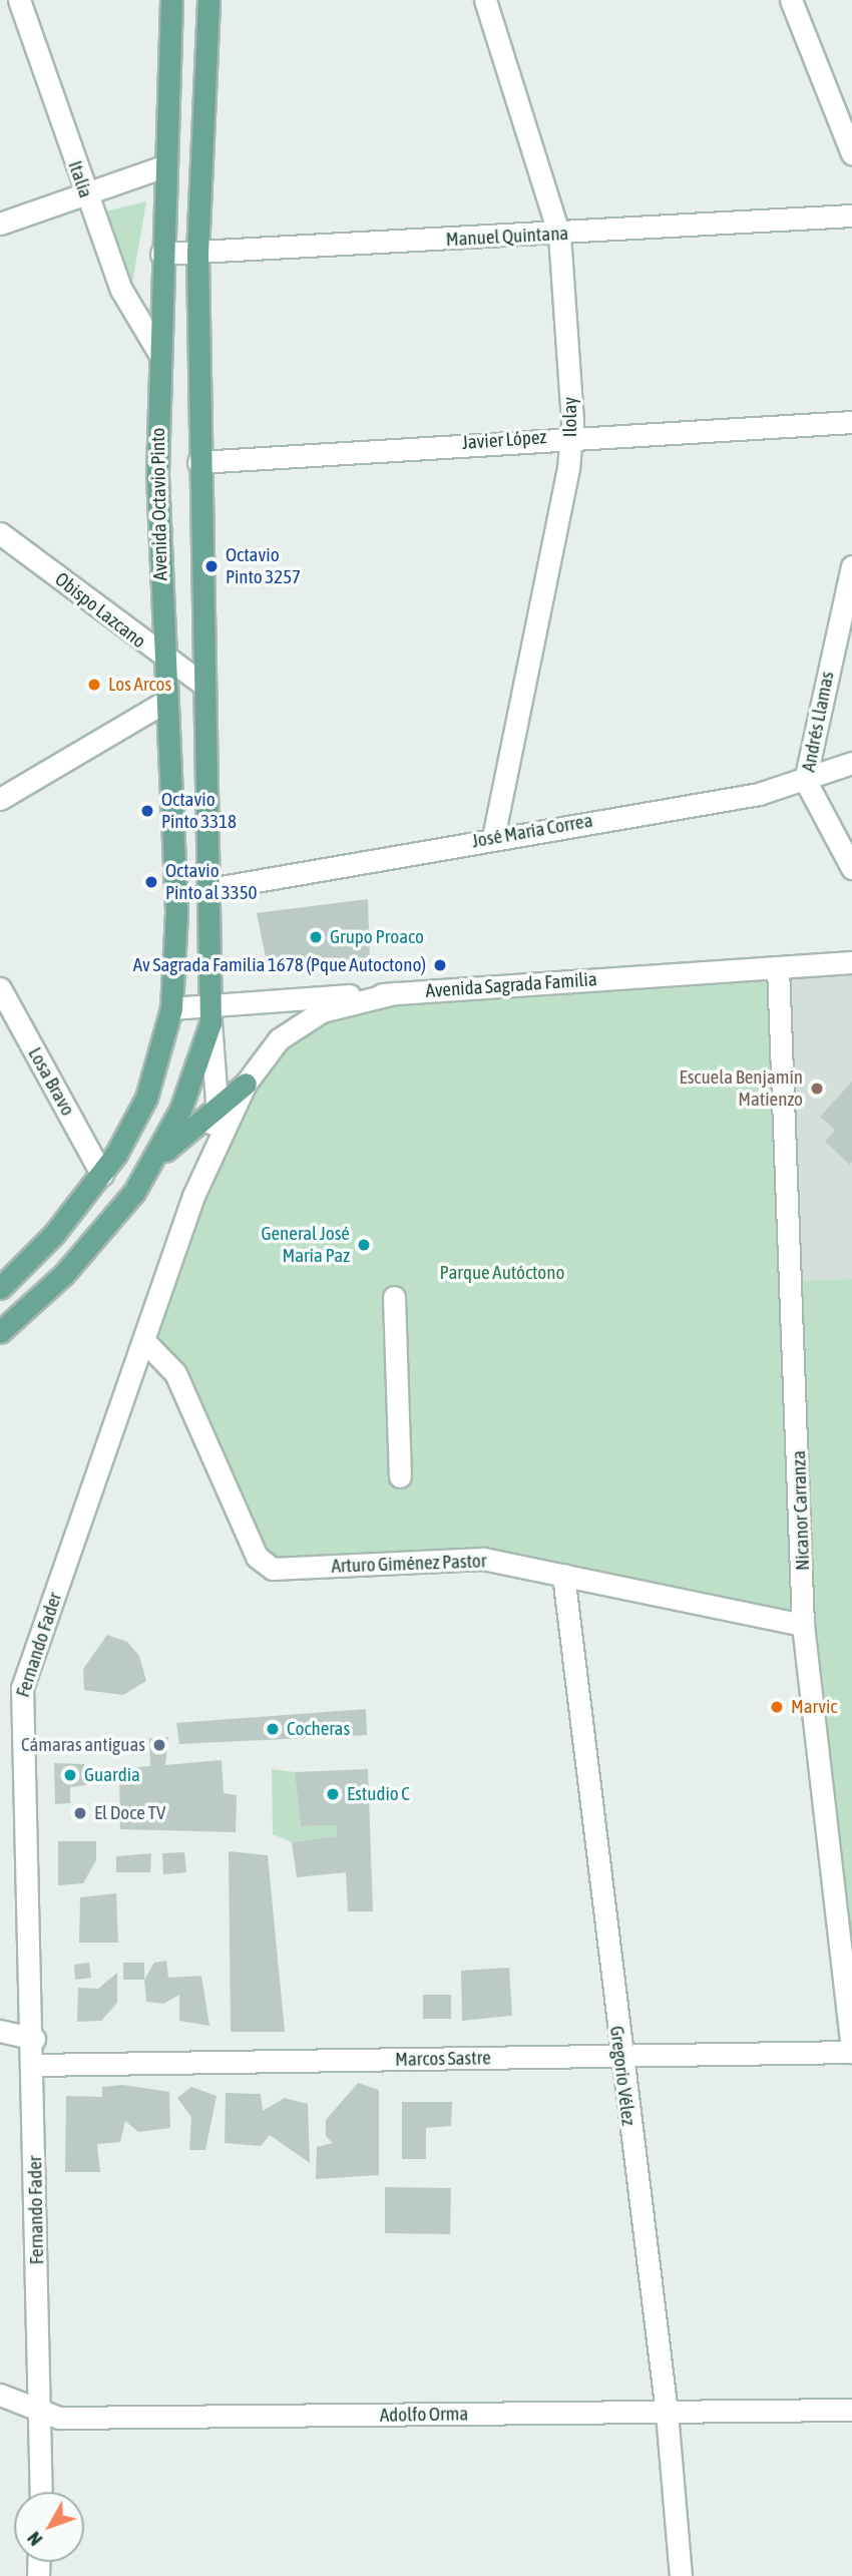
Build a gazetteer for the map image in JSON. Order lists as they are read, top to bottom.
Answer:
{
  "streets": {
    "main road": ["Avenida Octavio Pinto"],
    "street": [
      "Italia",
      "Manuel Quintana",
      "Ilolay",
      "Javier López",
      "Obispo Lazcano",
      "Andrés Llamas",
      "José María Correa",
      "Avenida Sagrada Familia",
      "Losa Bravo",
      "Nicanor Carranza",
      "Arturo Giménez Pastor",
      "Fernando Fader",
      "Marcos Sastre",
      "Gregorio Vélez",
      "Adolfo Orma"
    ]
  },
  "crossings": [
    ["Italia", "Avenida Octavio Pinto"],
    ["Manuel Quintana", "Ilolay"],
    ["Manuel Quintana", "Avenida Octavio Pinto"],
    ["Ilolay", "Javier López"],
    ["Ilolay", "José María Correa"],
    ["Javier López", "Avenida Octavio Pinto"],
    ["Avenida Octavio Pinto", "Obispo Lazcano"],
    ["Avenida Octavio Pinto", "José María Correa"],
    ["Avenida Octavio Pinto", "Avenida Sagrada Familia"],
    ["Avenida Octavio Pinto", "Losa Bravo"],
    ["Andrés Llamas", "José María Correa"],
    ["Avenida Sagrada Familia", "Nicanor Carranza"],
    ["Avenida Sagrada Familia", "Fernando Fader"],
    ["Nicanor Carranza", "Arturo Giménez Pastor"],
    ["Nicanor Carranza", "Marcos Sastre"],
    ["Arturo Giménez Pastor", "Fernando Fader"],
    ["Arturo Giménez Pastor", "Gregorio Vélez"],
    ["Fernando Fader", "Marcos Sastre"],
    ["Fernando Fader", "Adolfo Orma"],
    ["Marcos Sastre", "Gregorio Vélez"],
    ["Gregorio Vélez", "Adolfo Orma"]
  ],
  "parks": ["Parque Autóctono"],
  "places": [
    "Octavio Pinto 3257",
    "Los Arcos",
    "Octavio Pinto 3318",
    "Octavio Pinto al 3350",
    "Grupo Proaco",
    "Av Sagrada Familia 1678 (Pque Autoctono)",
    "Escuela Benjamín Matienzo",
    "General José María Paz",
    "Marvic",
    "Cocheras",
    "Cámaras antiguas",
    "Guardia",
    "Estudio C",
    "El Doce TV"
  ],
  "north": "bottom left"
}
